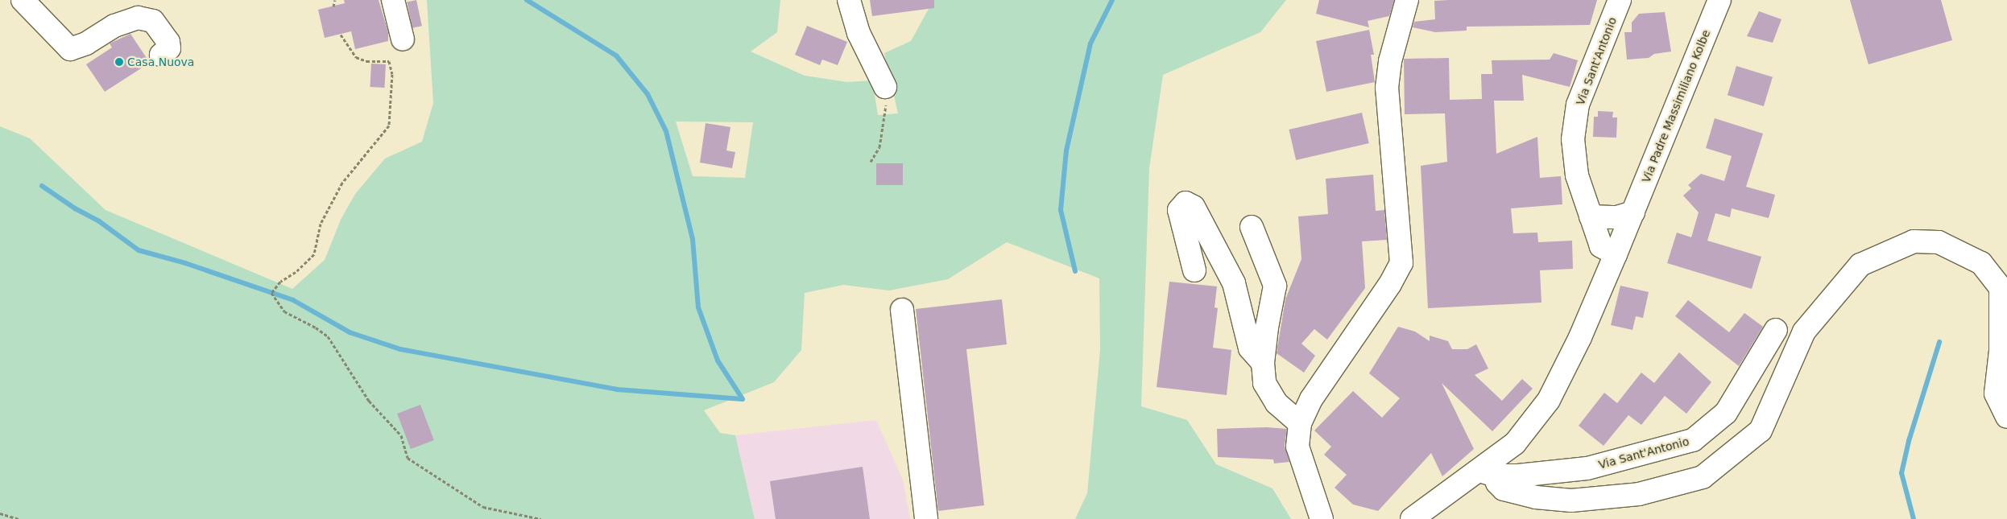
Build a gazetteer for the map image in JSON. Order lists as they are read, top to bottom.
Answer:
{
  "streets": {
    "street": ["Via Sant'Antonio", "Via Padre Massimiliano Kolbe"]
  },
  "places": ["Casa Nuova"]
}
